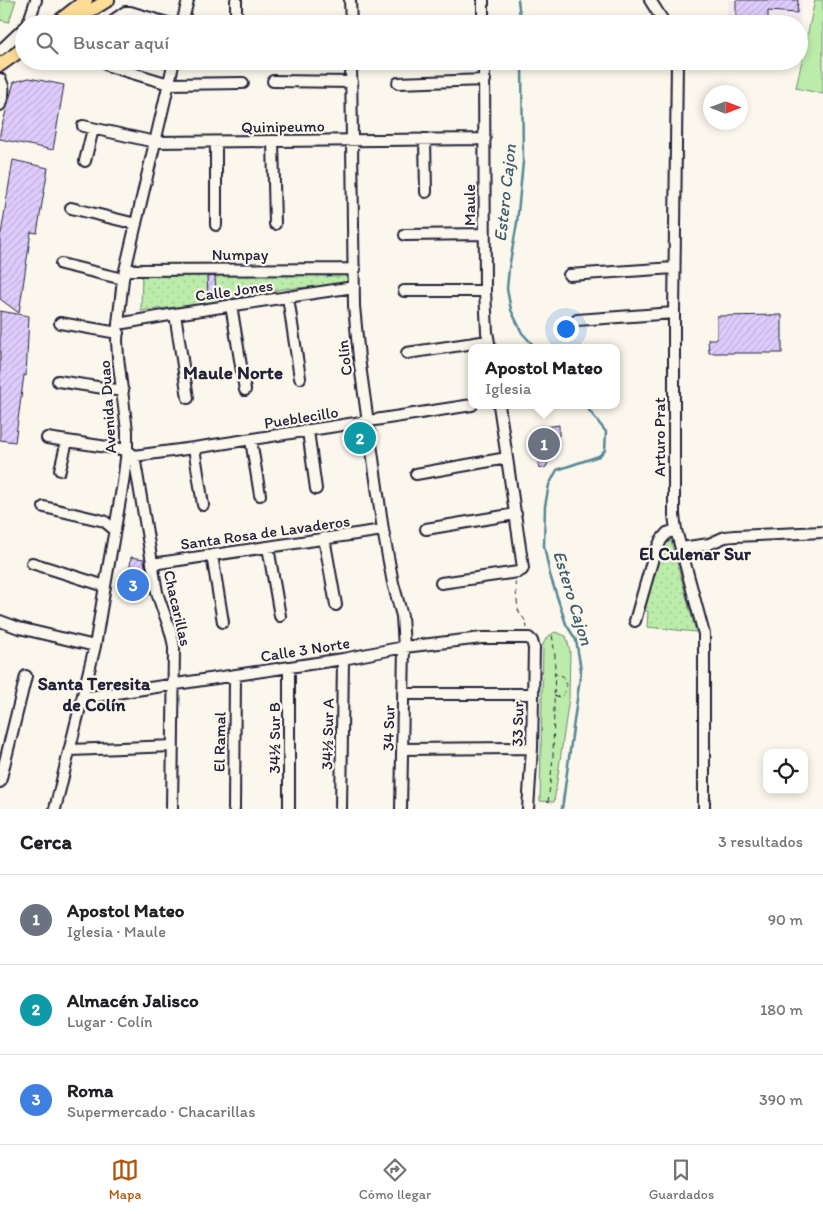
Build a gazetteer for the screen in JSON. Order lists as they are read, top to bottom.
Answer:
{
  "streets": {
    "street": [
      "Quinipeumo",
      "Maule",
      "Numpay",
      "Calle Jones",
      "Colín",
      "Avenida Duao",
      "Pueblecillo",
      "Arturo Prat",
      "Santa Rosa de Lavaderos",
      "Chacarillas",
      "Calle 3 Norte",
      "33 Sur",
      "34 Sur",
      "34½ Sur A",
      "34½ Sur B",
      "El Ramal"
    ]
  },
  "crossings": [
    ["Quinipeumo", "Maule"],
    ["Quinipeumo", "Colín"],
    ["Quinipeumo", "Avenida Duao"],
    ["Numpay", "Colín"],
    ["Numpay", "Avenida Duao"],
    ["Calle Jones", "Colín"],
    ["Calle Jones", "Avenida Duao"],
    ["Colín", "Pueblecillo"],
    ["Colín", "Santa Rosa de Lavaderos"],
    ["Colín", "Calle 3 Norte"],
    ["Colín", "34 Sur"],
    ["Avenida Duao", "Pueblecillo"],
    ["Avenida Duao", "Chacarillas"],
    ["Avenida Duao", "Calle 3 Norte"],
    ["Pueblecillo", "Chacarillas"],
    ["Santa Rosa de Lavaderos", "Chacarillas"],
    ["Chacarillas", "Calle 3 Norte"],
    ["Calle 3 Norte", "33 Sur"],
    ["Calle 3 Norte", "34 Sur"],
    ["Calle 3 Norte", "34½ Sur A"],
    ["Calle 3 Norte", "34½ Sur B"],
    ["Calle 3 Norte", "El Ramal"]
  ],
  "districts": ["Maule Norte", "El Culenar Sur", "Santa Teresita de Colín"],
  "water": ["Estero Cajon"],
  "north": "right",
  "page": {
    "search": "Buscar aquí",
    "popup": ["Apostol Mateo", "Iglesia"],
    "pins": ["2", "1", "3"],
    "heading": ["Cerca", "3 resultados"],
    "list": [
      {
        "mark": "1",
        "name": "Apostol Mateo",
        "note": "Iglesia · Maule",
        "value": "90 m"
      },
      {
        "mark": "2",
        "name": "Almacén Jalisco",
        "note": "Lugar · Colín",
        "value": "180 m"
      },
      {
        "mark": "3",
        "name": "Roma",
        "note": "Supermercado · Chacarillas",
        "value": "390 m"
      }
    ],
    "nav": ["Mapa", "Cómo llegar", "Guardados"]
  }
}
